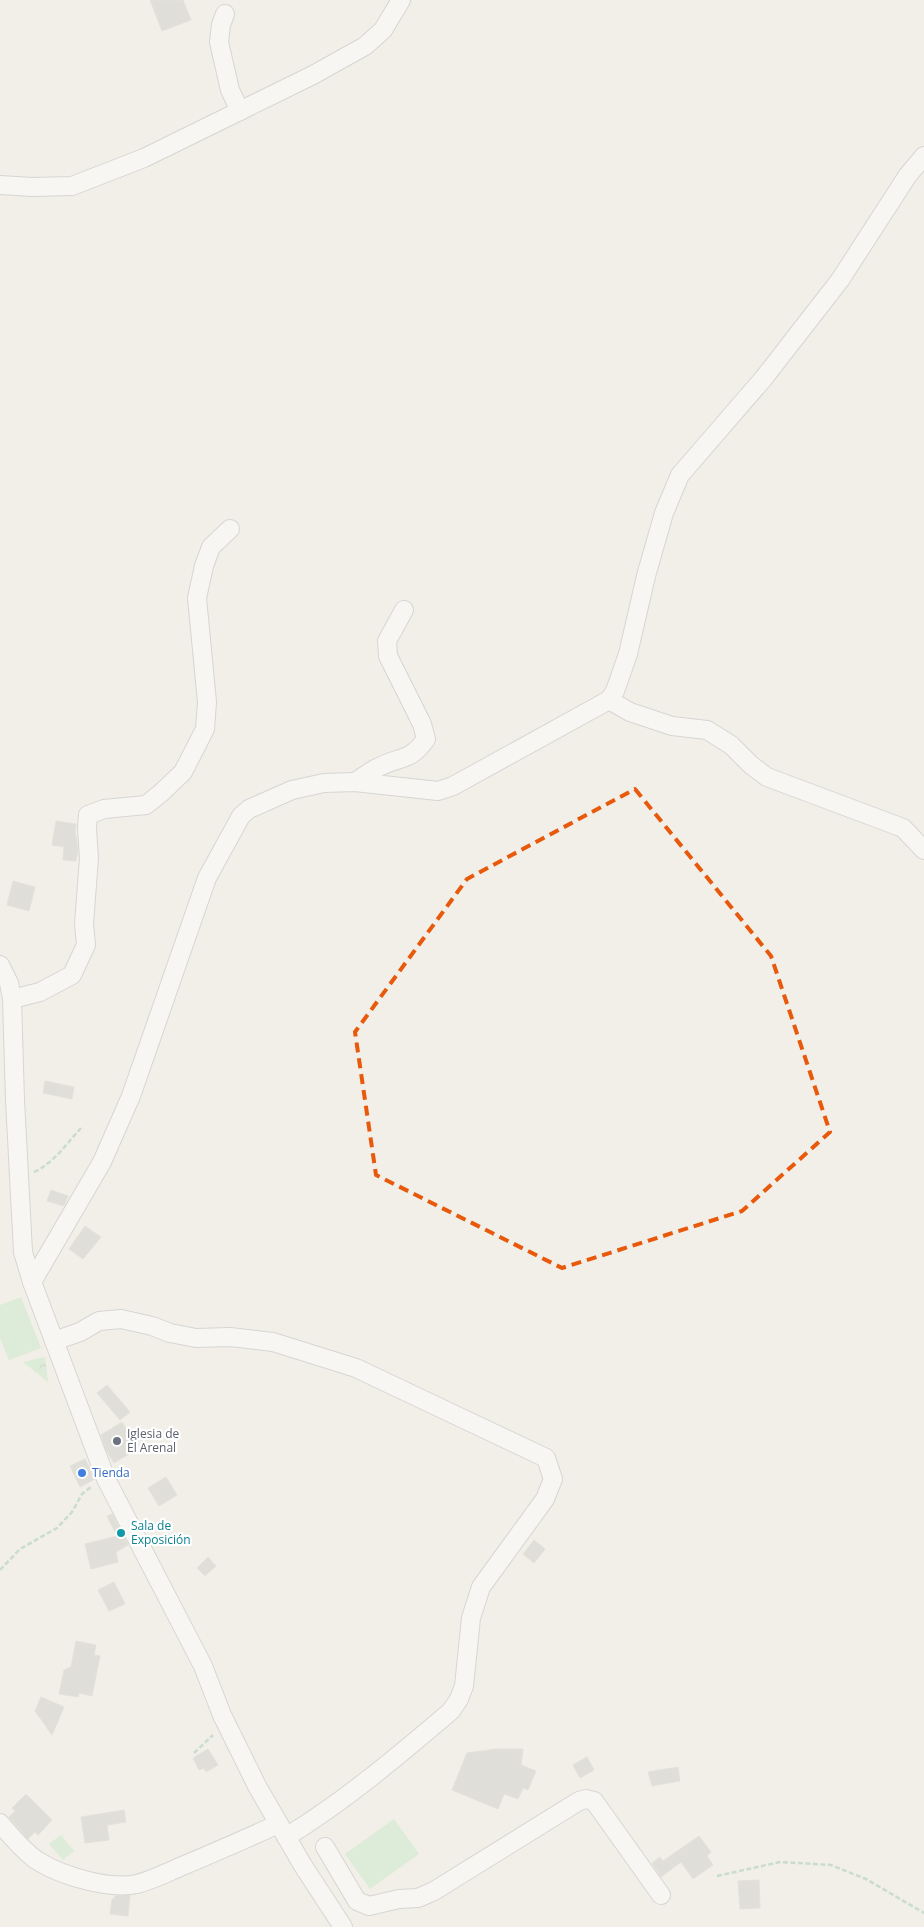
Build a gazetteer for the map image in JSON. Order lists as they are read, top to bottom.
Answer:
{
  "places": ["Iglesia de El Arenal", "Tienda", "Sala de Exposición"]
}
